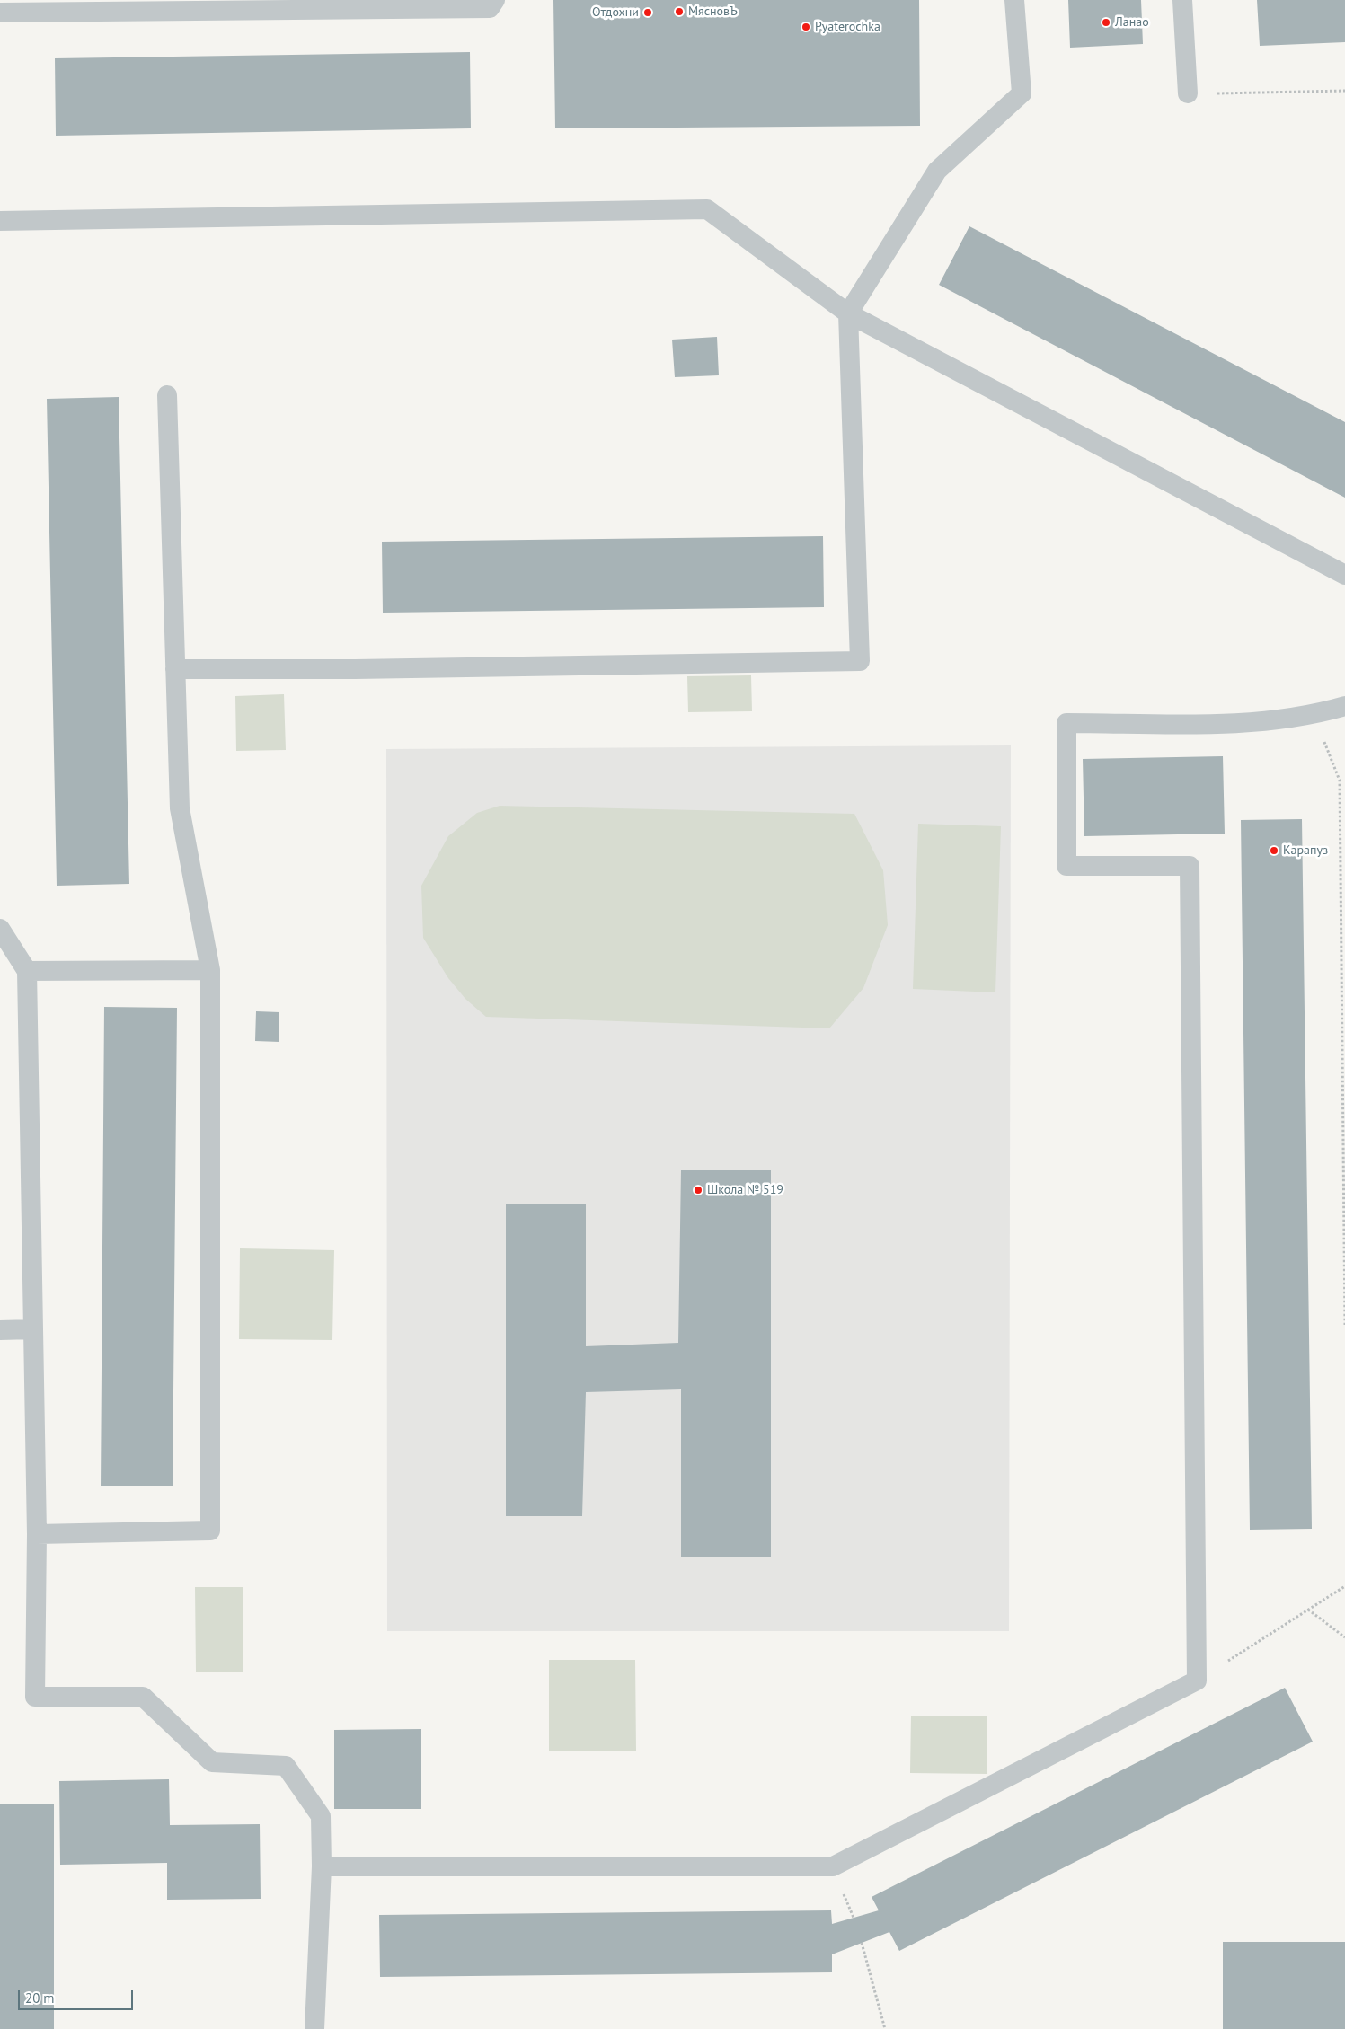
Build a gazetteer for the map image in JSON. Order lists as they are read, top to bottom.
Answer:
{
  "places": [
    "МясновЪ",
    "Отдохни",
    "Ланао",
    "Pyaterochka",
    "Карапуз",
    "Школа № 519"
  ],
  "scale_bar": "20 m"
}
